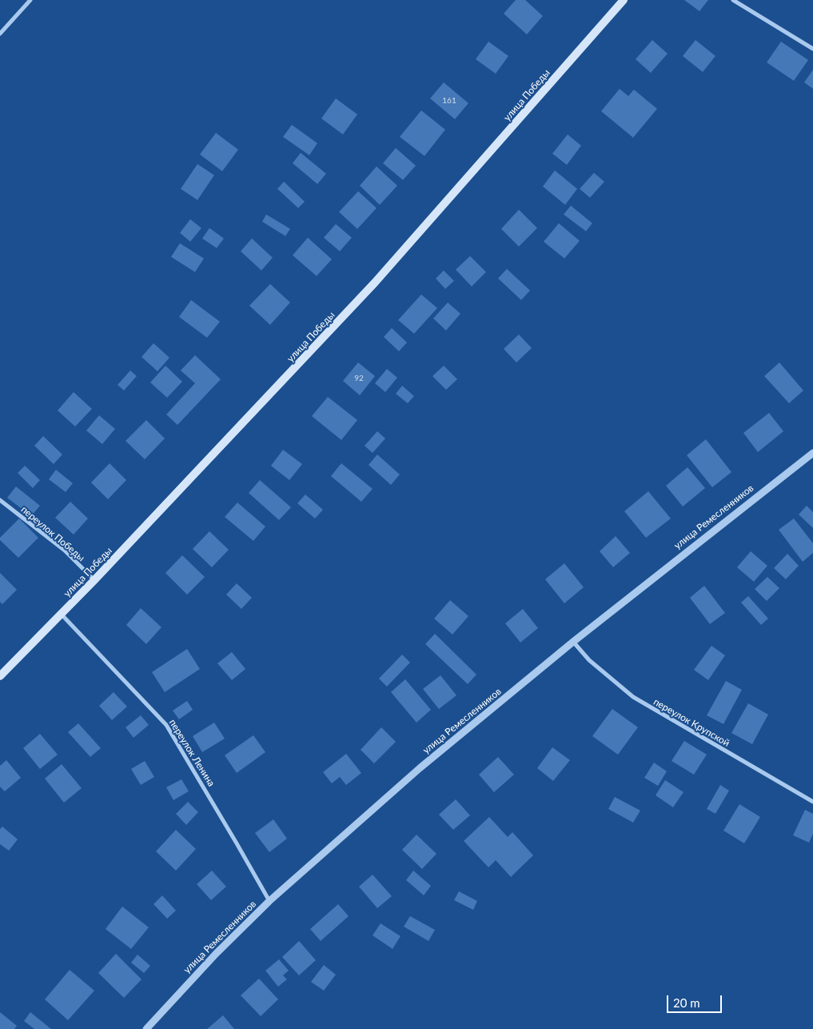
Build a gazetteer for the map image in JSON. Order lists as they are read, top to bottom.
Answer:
{
  "streets": {
    "main road": ["улица Победы"],
    "street": [
      "улица Ремесленников",
      "переулок Победы",
      "переулок Крупской",
      "переулок Ленина"
    ]
  },
  "crossings": [
    ["улица Победы", "переулок Победы"],
    ["улица Победы", "переулок Ленина"],
    ["улица Ремесленников", "переулок Крупской"],
    ["улица Ремесленников", "переулок Ленина"]
  ],
  "house_numbers": ["161", "92"],
  "scale_bar": "20 m"
}
